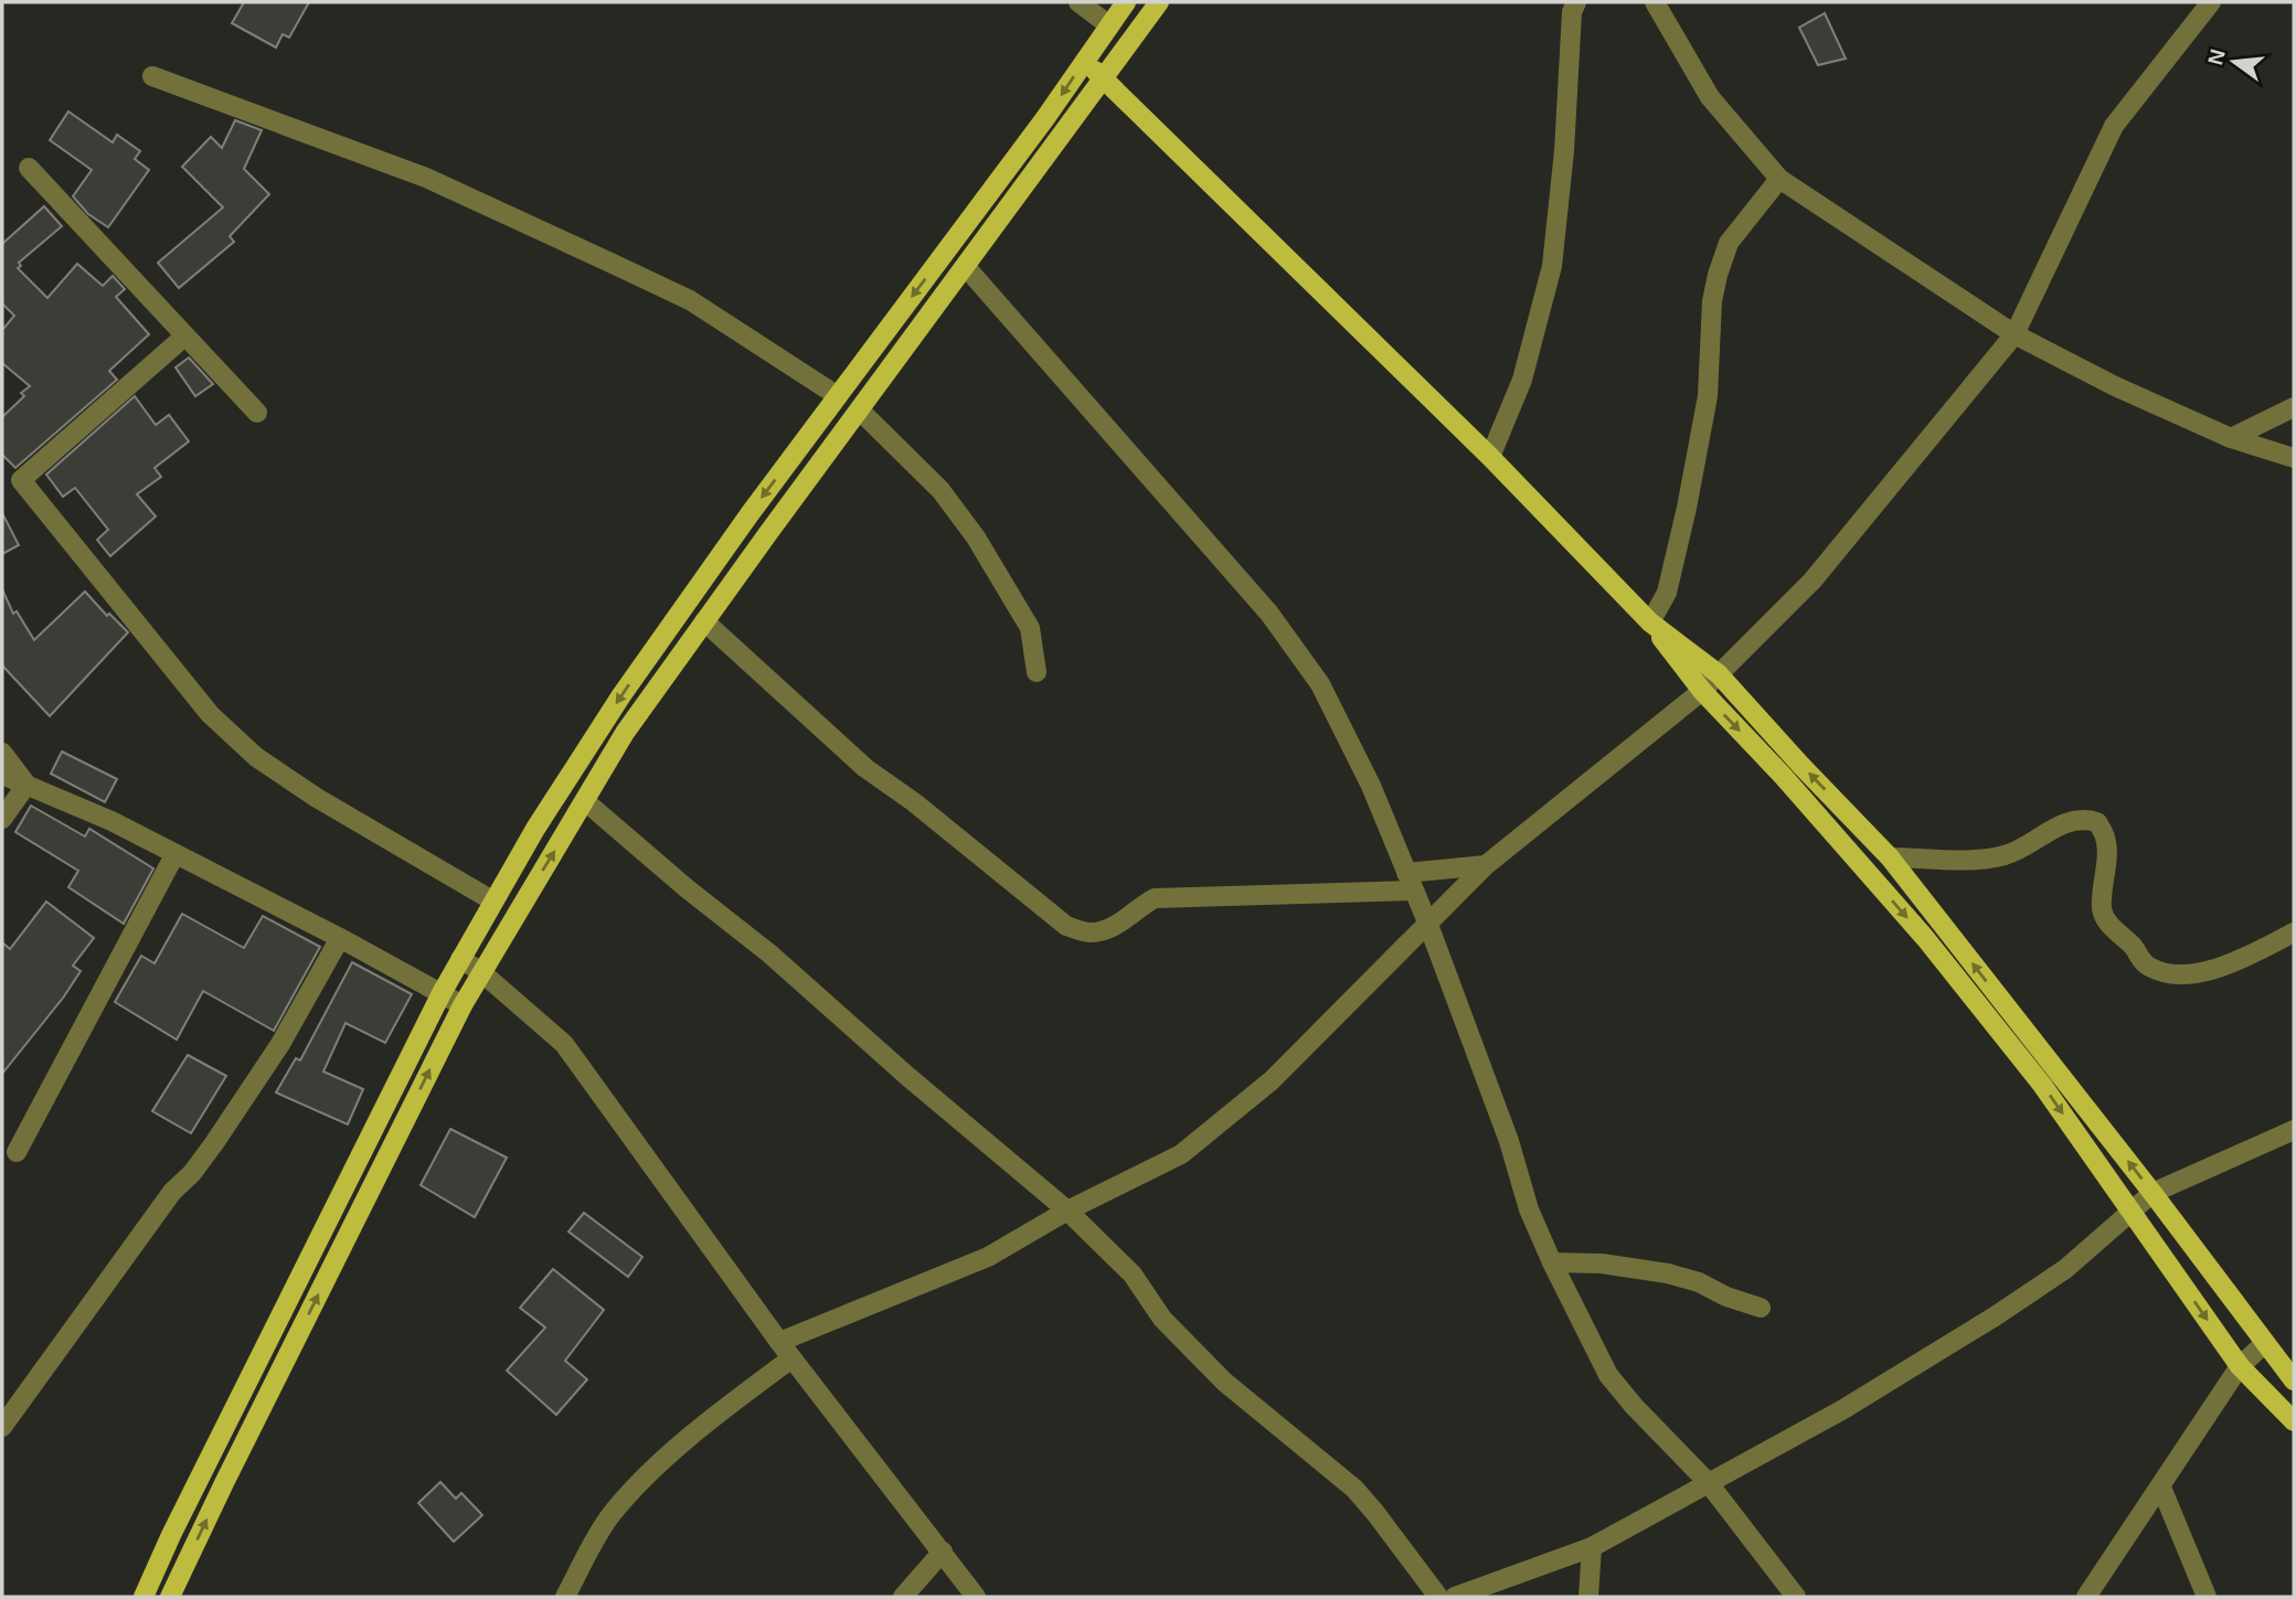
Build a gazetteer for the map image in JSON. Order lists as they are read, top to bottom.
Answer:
{
  "north": "left"
}
